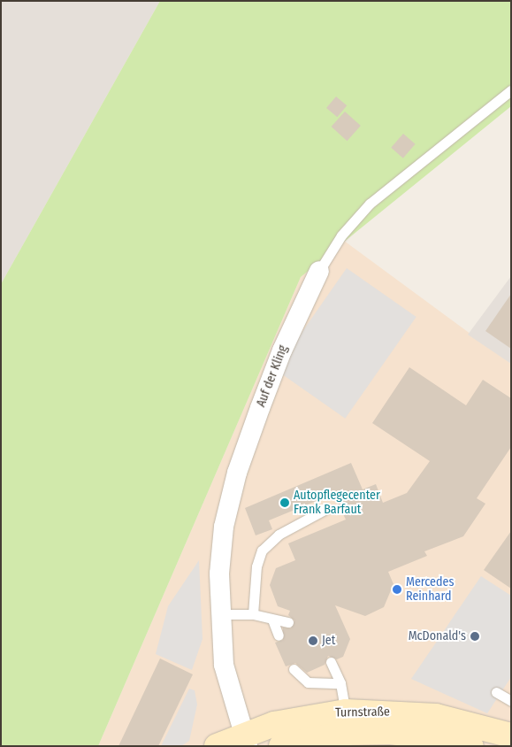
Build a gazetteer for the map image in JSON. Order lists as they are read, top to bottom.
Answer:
{
  "streets": {
    "street": ["Auf der Kling", "Turnstraße"]
  },
  "crossings": [
    ["Auf der Kling", "Turnstraße"]
  ],
  "places": [
    "Autopflegecenter Frank Barfaut",
    "Mercedes Reinhard",
    "McDonald's",
    "Jet"
  ]
}
